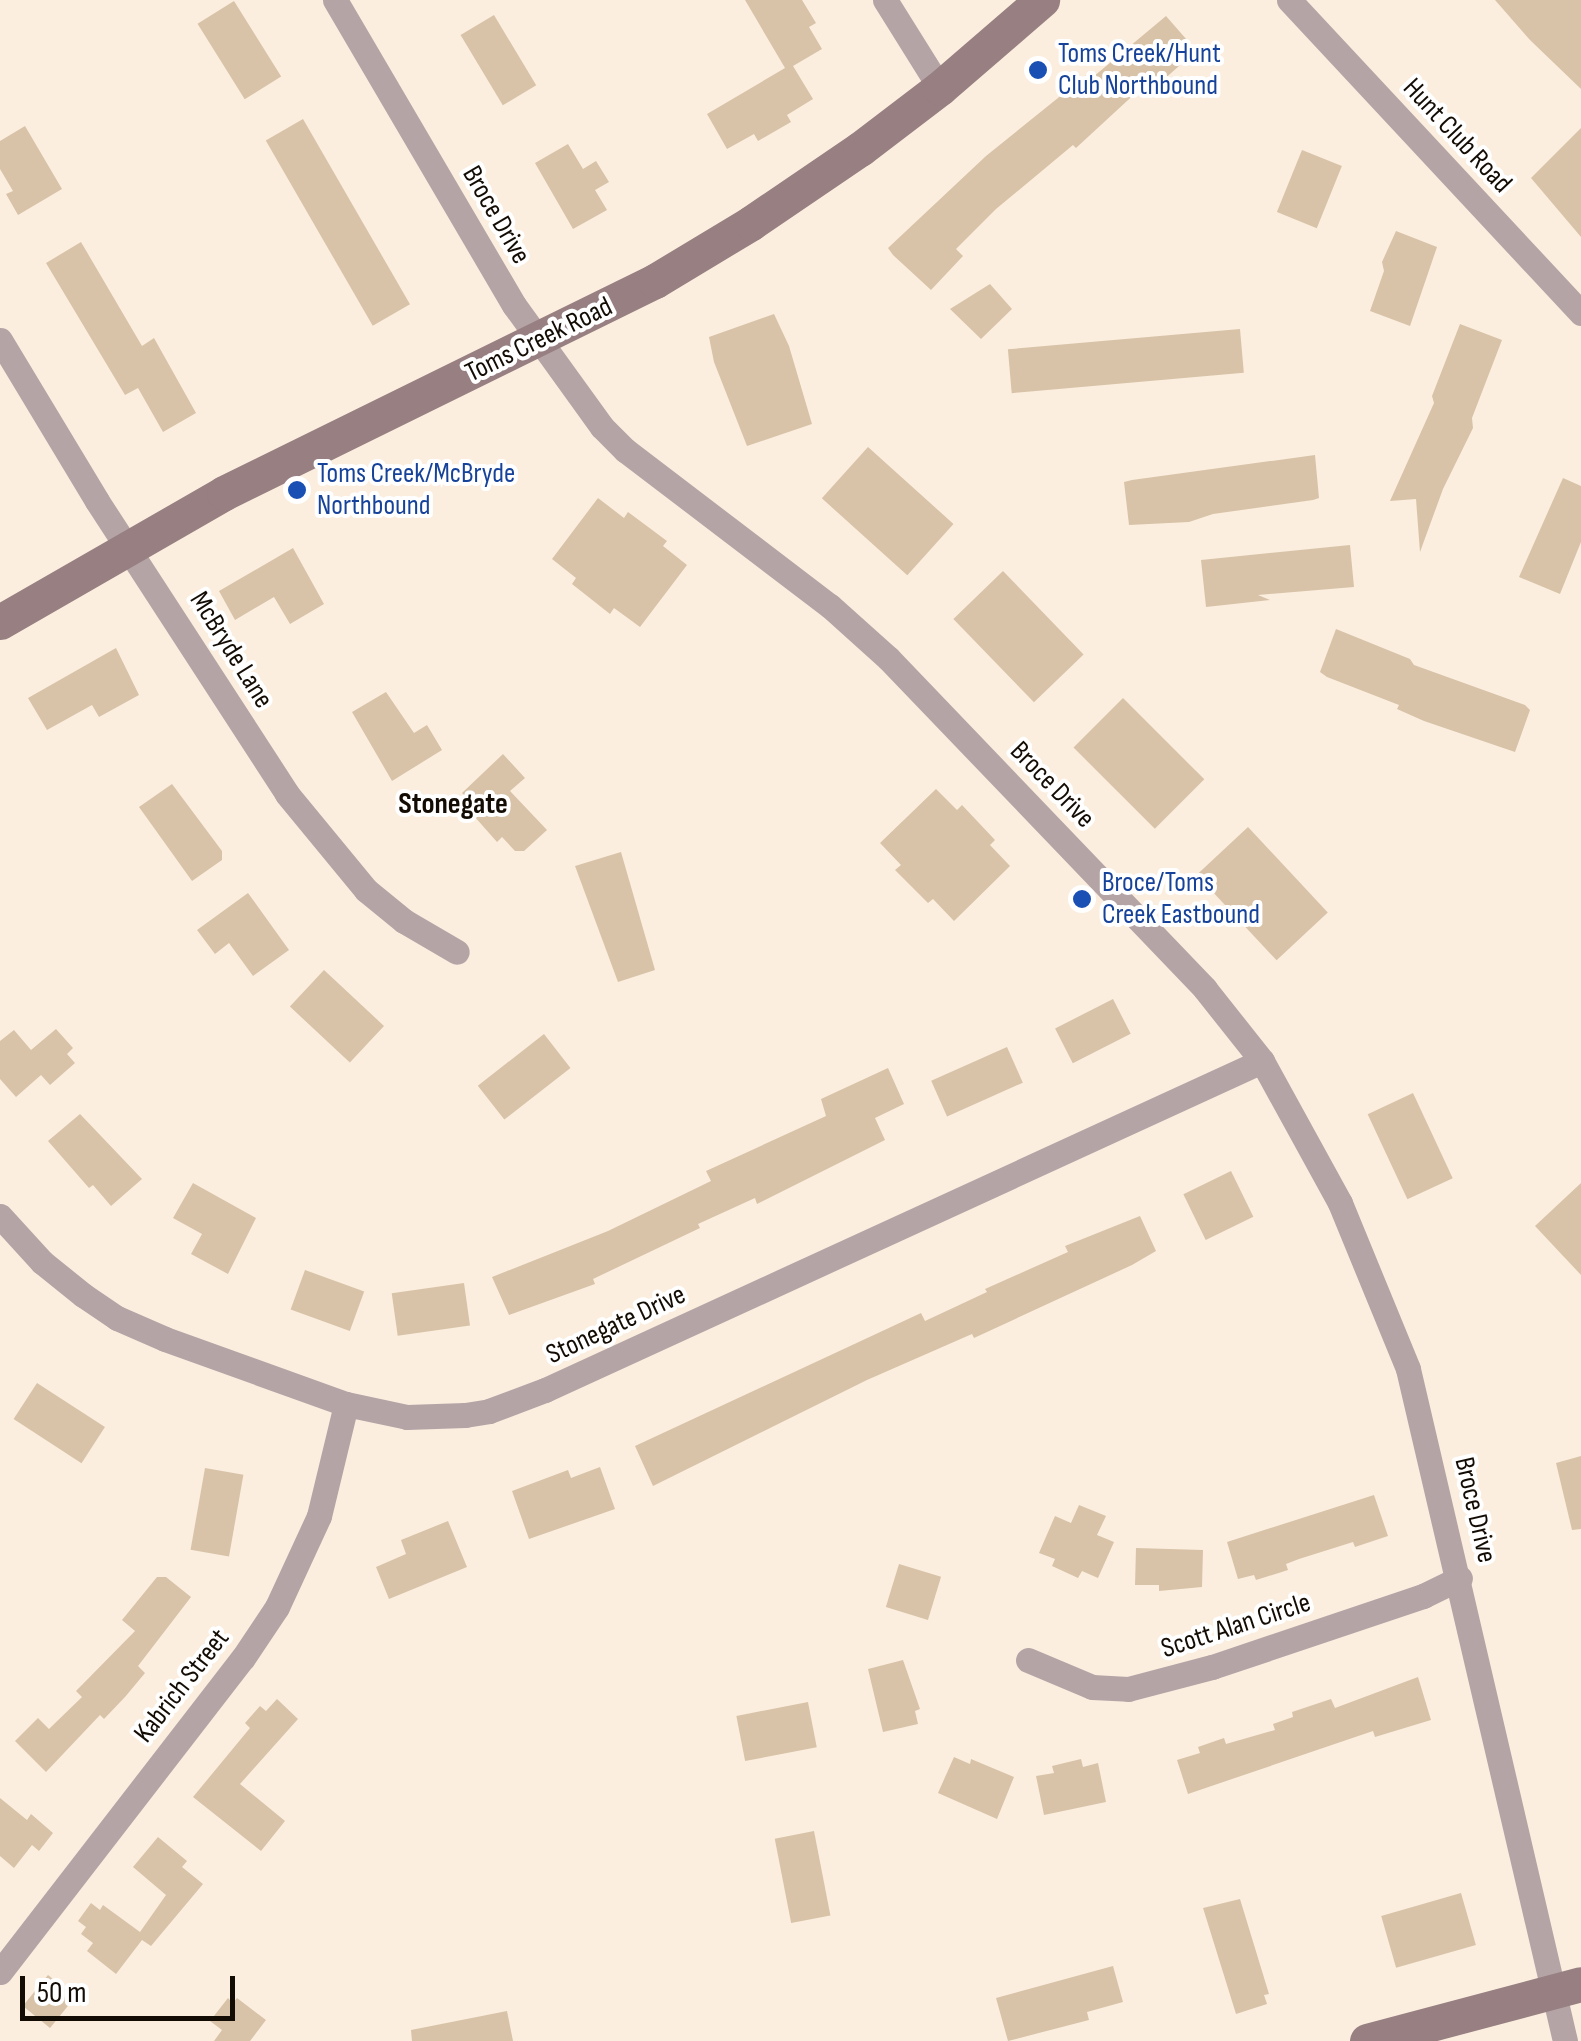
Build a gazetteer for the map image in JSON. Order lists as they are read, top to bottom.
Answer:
{
  "streets": {
    "main road": ["Toms Creek Road"],
    "street": [
      "Hunt Club Road",
      "Broce Drive",
      "McBryde Lane",
      "Stonegate Drive",
      "Scott Alan Circle",
      "Kabrich Street"
    ]
  },
  "crossings": [
    ["Broce Drive", "Toms Creek Road"],
    ["Broce Drive", "Stonegate Drive"],
    ["Broce Drive", "Scott Alan Circle"],
    ["Toms Creek Road", "McBryde Lane"],
    ["Stonegate Drive", "Kabrich Street"]
  ],
  "districts": ["Stonegate"],
  "places": ["Toms Creek/Hunt Club Northbound", "Toms Creek/McBryde Northbound", "Broce/Toms Creek Eastbound"],
  "scale_bar": "50 m"
}
